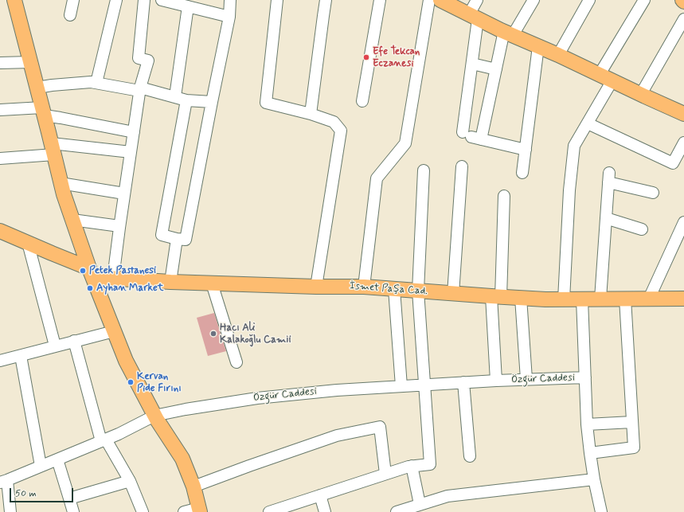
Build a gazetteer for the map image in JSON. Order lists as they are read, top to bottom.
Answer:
{
  "streets": {
    "main road": ["İsmet Paşa Cad."],
    "street": ["Özgür Caddesi"]
  },
  "places": [
    "Efe Tekcan Eczanesi",
    "Petek Pastanesi",
    "Ayhan Market",
    "Hacı Ali Kalakoğlu Camii",
    "Kervan Pide Fırını"
  ],
  "scale_bar": "50 m"
}
